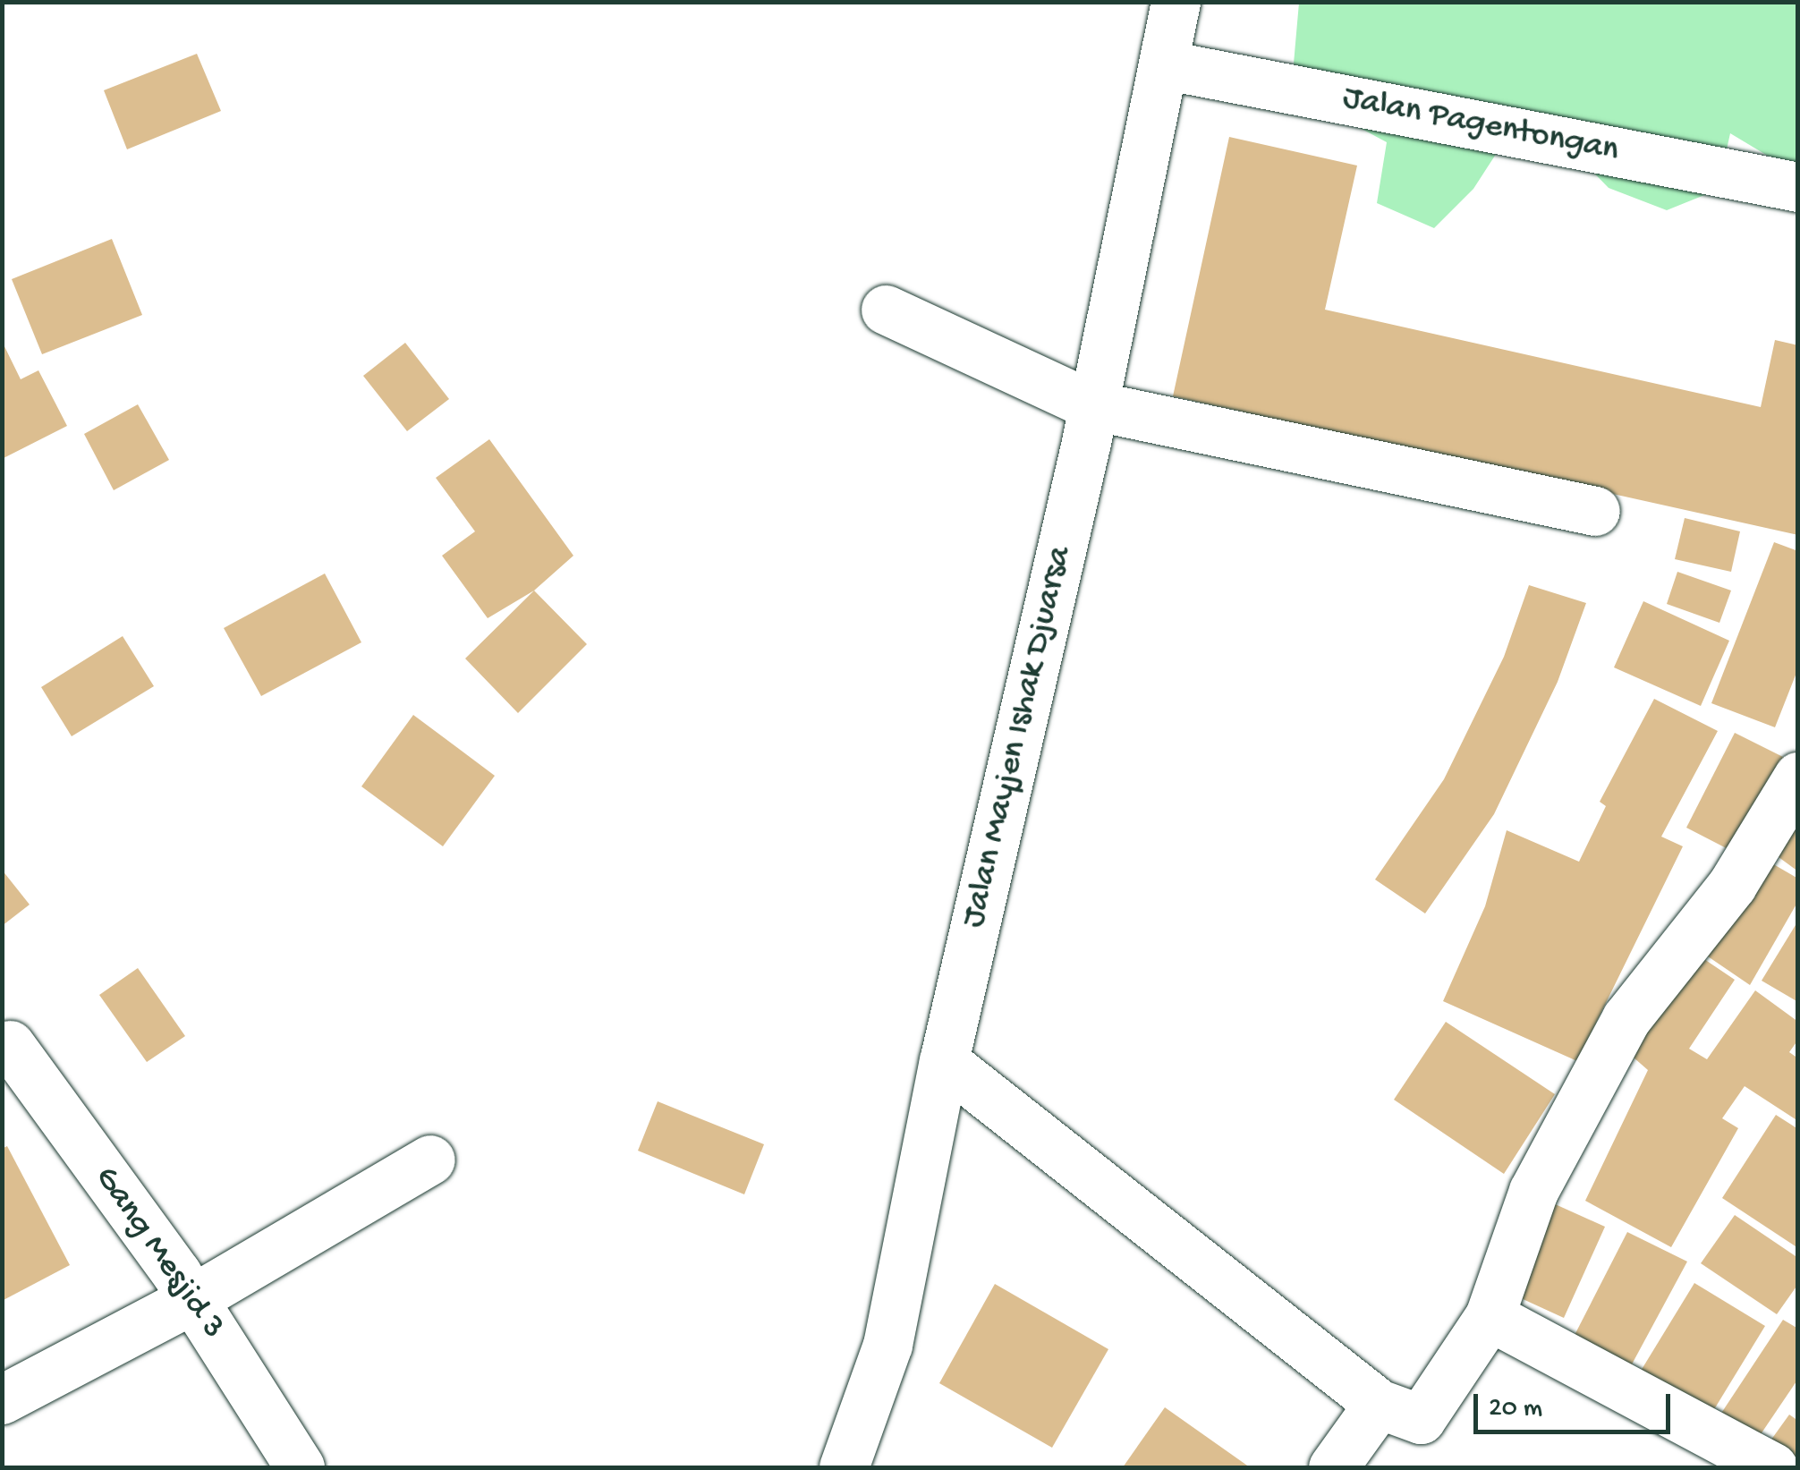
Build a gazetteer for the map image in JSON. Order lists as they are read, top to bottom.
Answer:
{
  "streets": {
    "street": ["Jalan Pagentongan", "Jalan Mayjen Ishak Djuarsa", "Gang Mesjid 3"]
  },
  "crossings": [
    ["Jalan Pagentongan", "Jalan Mayjen Ishak Djuarsa"]
  ],
  "scale_bar": "20 m"
}
